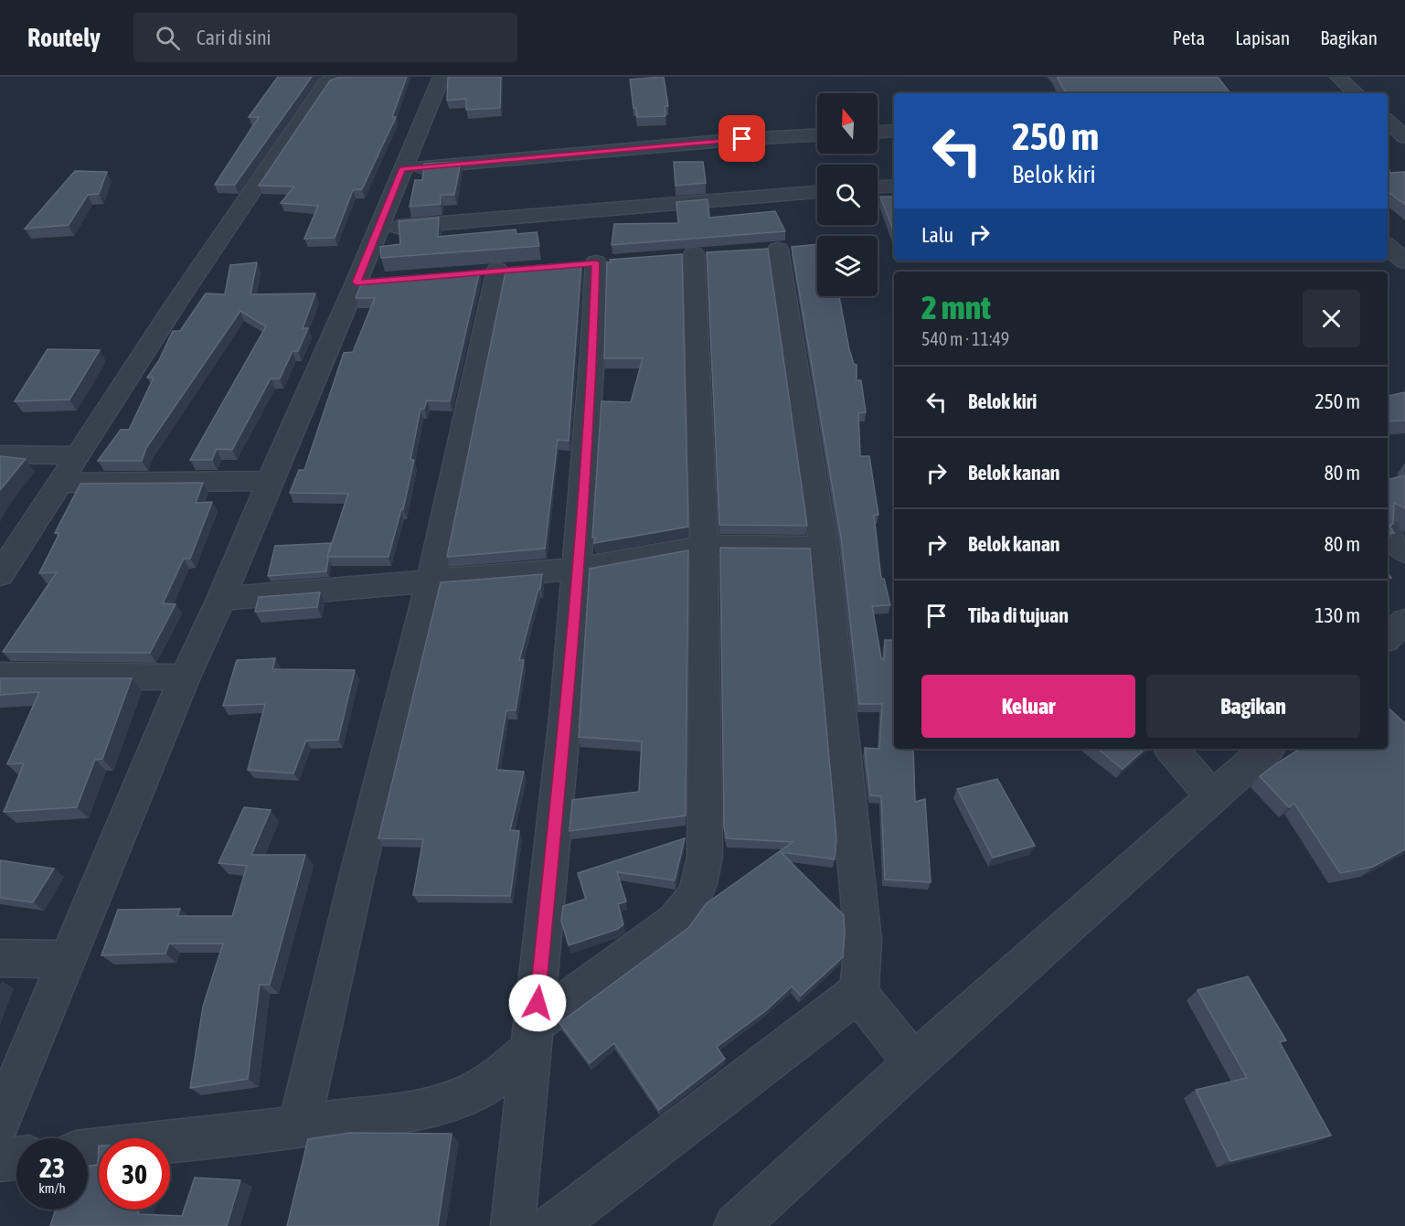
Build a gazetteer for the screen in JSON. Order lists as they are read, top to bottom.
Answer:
{
  "north": "top",
  "page": {
    "header": "Routely",
    "search": "Cari di sini",
    "nav": ["Peta", "Lapisan", "Bagikan"],
    "turn": ["250 m", "Belok kiri"],
    "then": "Lalu",
    "heading": ["2 mnt", "540 m · 11:49"],
    "list": [
      {
        "name": "Belok kiri",
        "value": "250 m"
      },
      {
        "name": "Belok kanan",
        "value": "80 m"
      },
      {
        "name": "Belok kanan",
        "value": "80 m"
      },
      {
        "name": "Tiba di tujuan",
        "value": "130 m"
      }
    ],
    "buttons": ["Keluar", "Bagikan"],
    "speed": "23 km/h",
    "limit": "30"
  }
}
